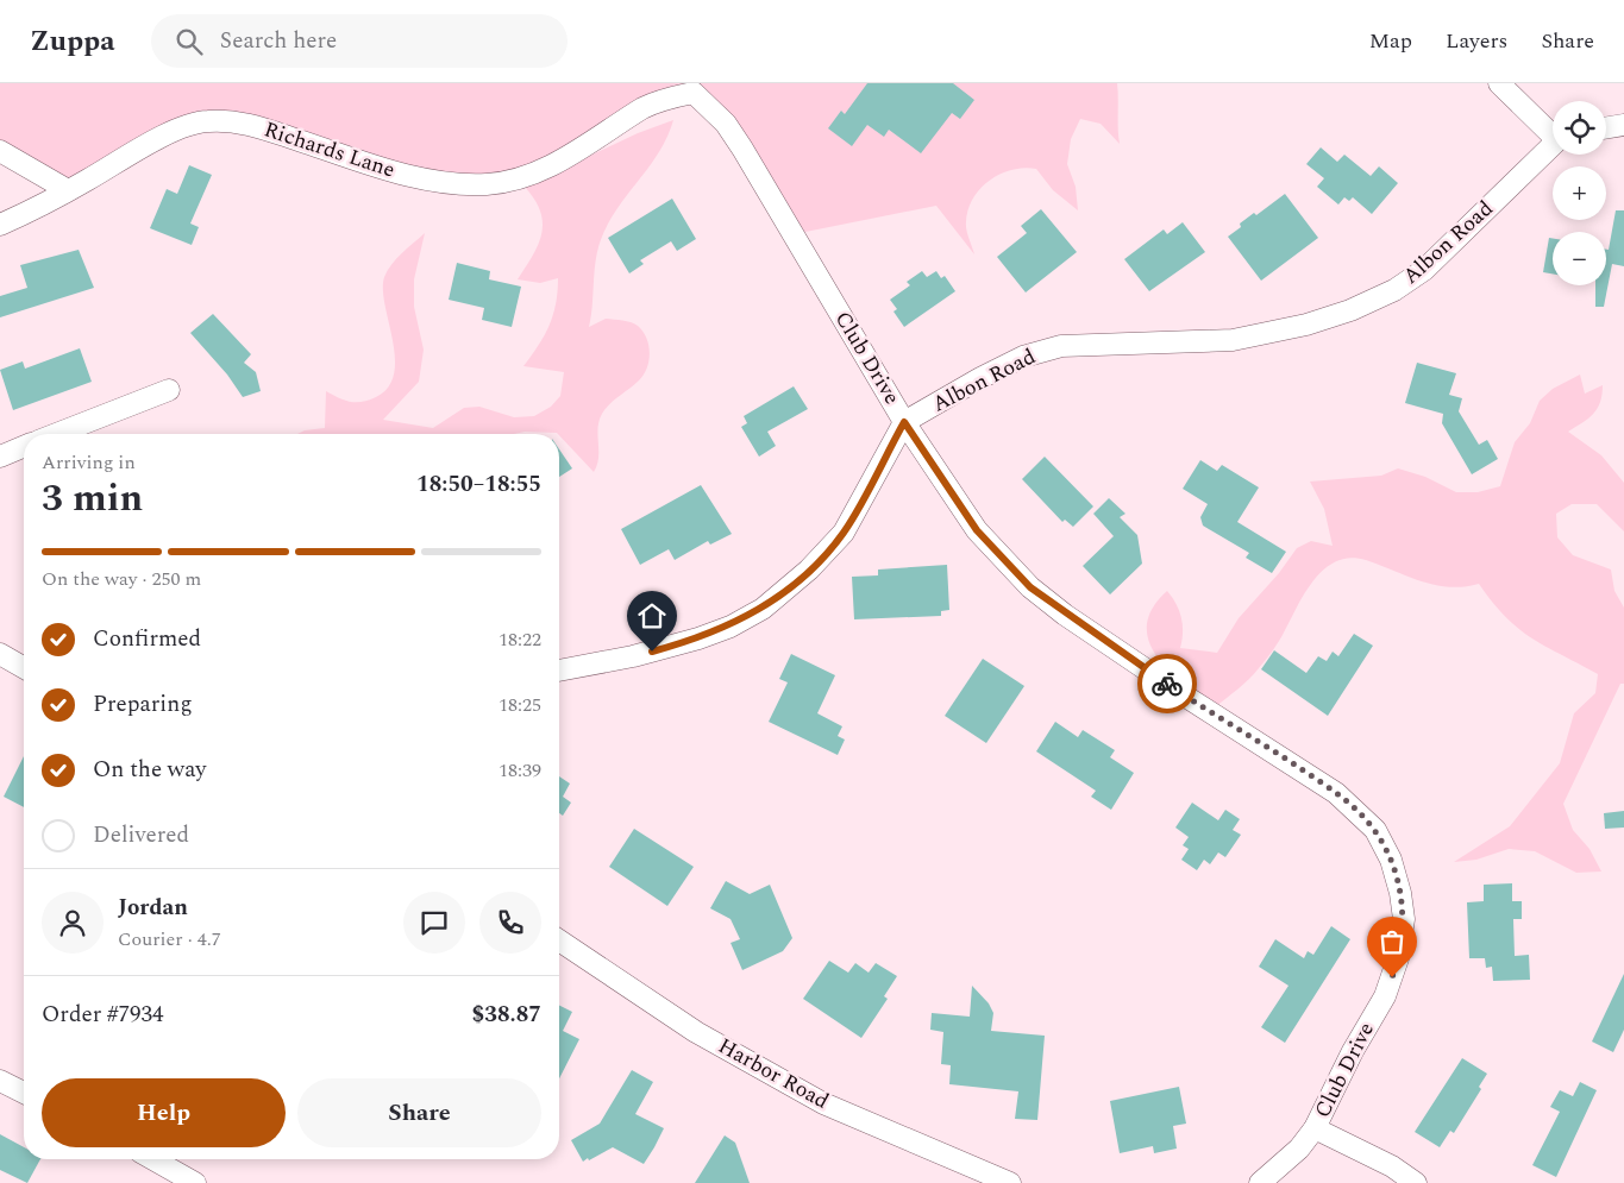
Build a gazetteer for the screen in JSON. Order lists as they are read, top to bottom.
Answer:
{
  "streets": {
    "street": [
      "Richards Lane",
      "Albon Road",
      "Club Drive",
      "Harbor Road"
    ]
  },
  "crossings": [
    ["Richards Lane", "Club Drive"],
    ["Albon Road", "Club Drive"]
  ],
  "page": {
    "header": "Zuppa",
    "search": "Search here",
    "nav": ["Map", "Layers", "Share"],
    "map_buttons": ["+", "−"],
    "heading": ["3 min", "Arriving in", "18:50–18:55"],
    "panel": [
      "Jordan",
      "Courier · 4.7",
      "Order #7934",
      "$38.87"
    ],
    "bar": "On the way · 250 m",
    "list": [
      ["Confirmed", "18:22"],
      ["Preparing", "18:25"],
      ["On the way", "18:39"],
      "Delivered"
    ],
    "buttons": ["Help", "Share"]
  }
}
